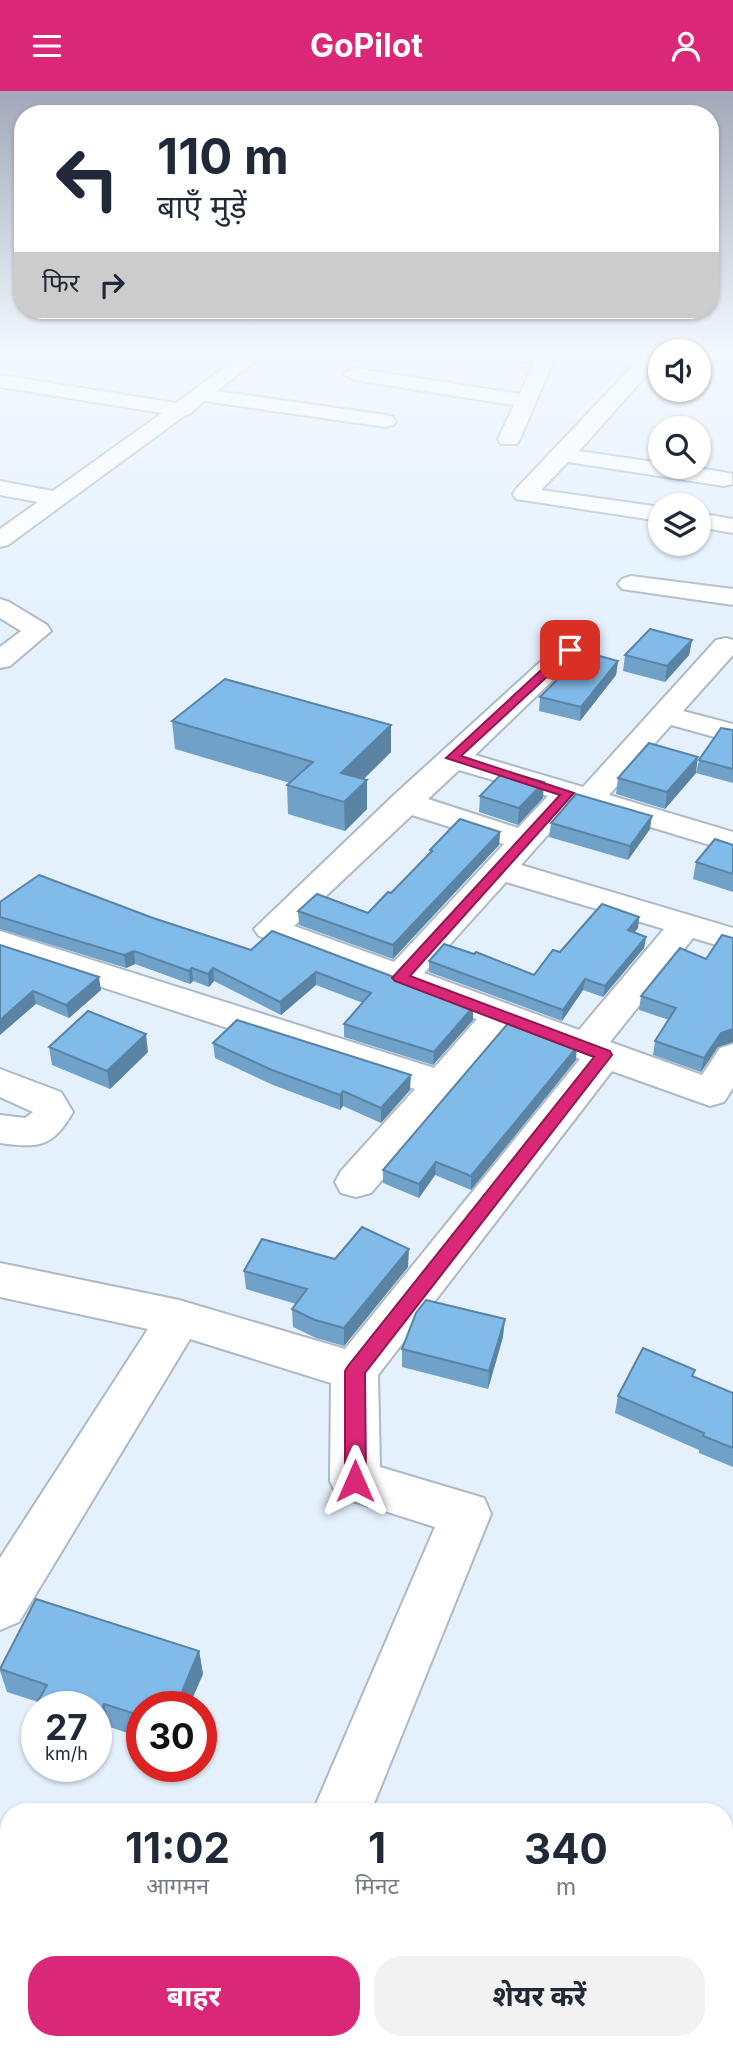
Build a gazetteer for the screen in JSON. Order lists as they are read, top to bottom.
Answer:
{
  "page": {
    "header": "GoPilot",
    "turn": ["110 m", "बाएँ मुड़ें"],
    "then": "फिर",
    "speed": "27 km/h",
    "limit": "30",
    "eta": [
      "11:02",
      "आगमन",
      "1",
      "मिनट",
      "340",
      "m"
    ],
    "buttons": ["बाहर", "शेयर करें"]
  }
}
